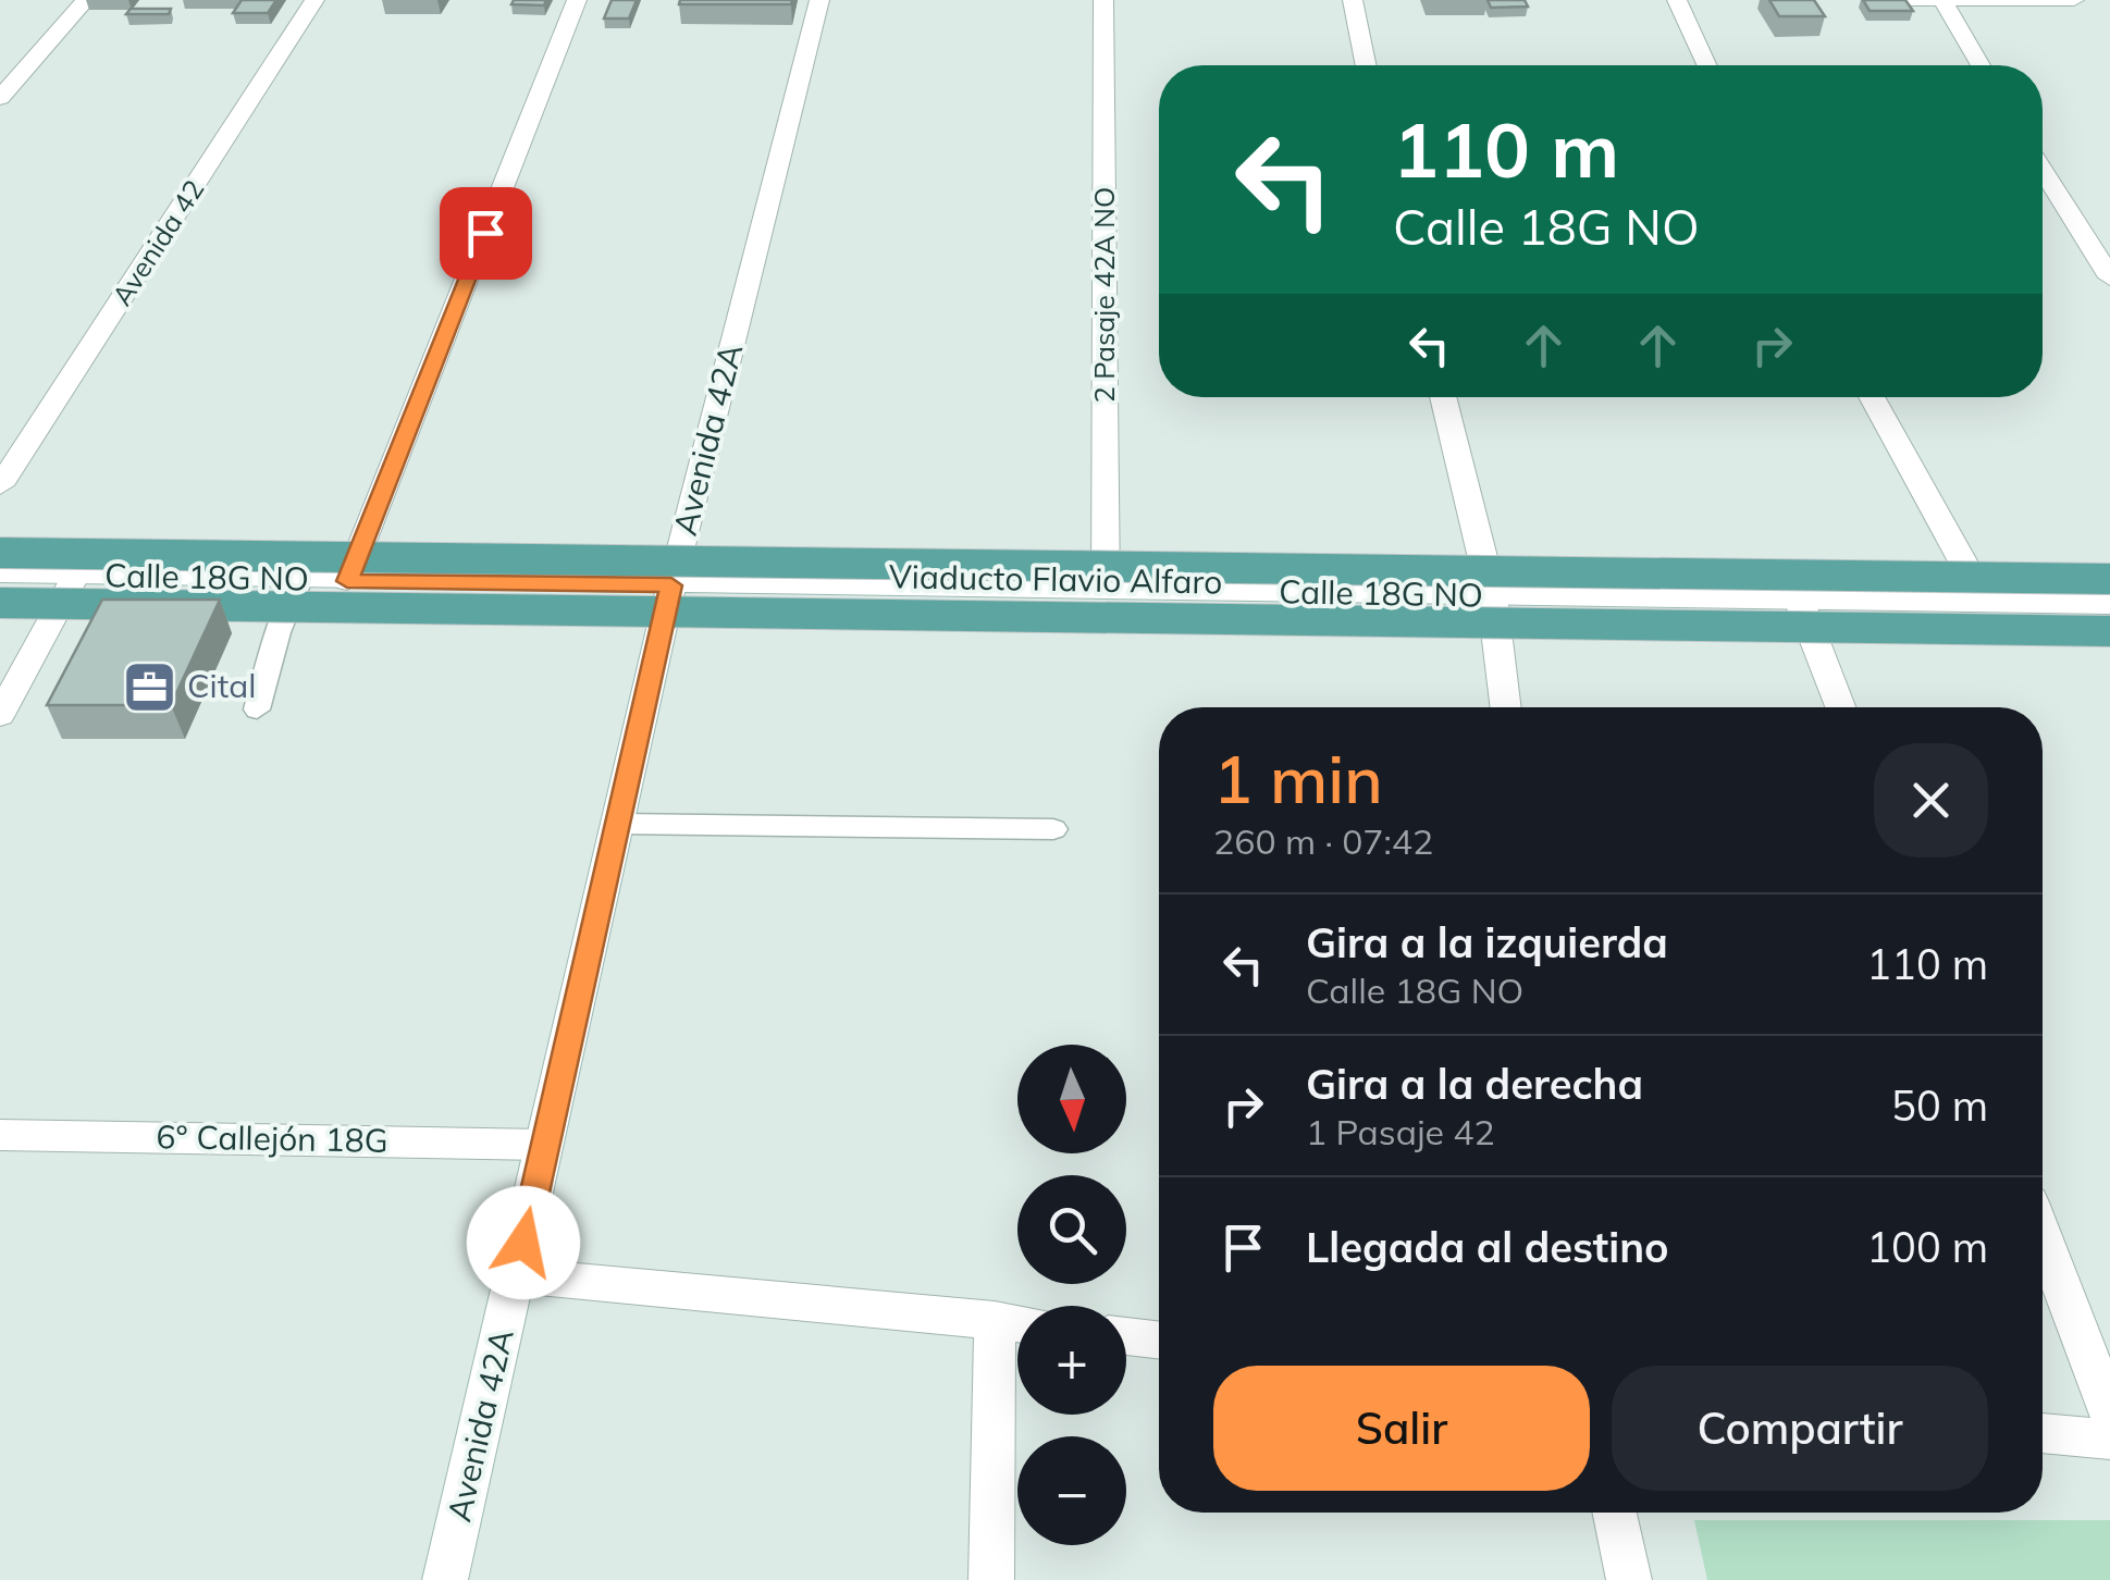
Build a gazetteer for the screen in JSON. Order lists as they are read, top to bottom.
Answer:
{
  "streets": {
    "main road": ["Viaducto Flavio Alfaro"],
    "street": [
      "Avenida 42",
      "2 Pasaje 42A NO",
      "Avenida 42A",
      "Calle 18G NO",
      "6° Callejón 18G"
    ]
  },
  "crossings": [
    ["2 Pasaje 42A NO", "Calle 18G NO"],
    ["Avenida 42A", "Calle 18G NO"],
    ["Avenida 42A", "6° Callejón 18G"]
  ],
  "places": {
    "office": ["Cital"]
  },
  "north": "bottom",
  "page": {
    "turn": ["110 m", "Calle 18G NO"],
    "heading": ["1 min", "260 m · 07:42"],
    "list": [
      {
        "name": "Gira a la izquierda",
        "note": "Calle 18G NO",
        "value": "110 m"
      },
      {
        "name": "Gira a la derecha",
        "note": "1 Pasaje 42",
        "value": "50 m"
      },
      {
        "name": "Llegada al destino",
        "value": "100 m"
      }
    ],
    "map_buttons": ["+", "−"],
    "buttons": ["Salir", "Compartir"]
  }
}
